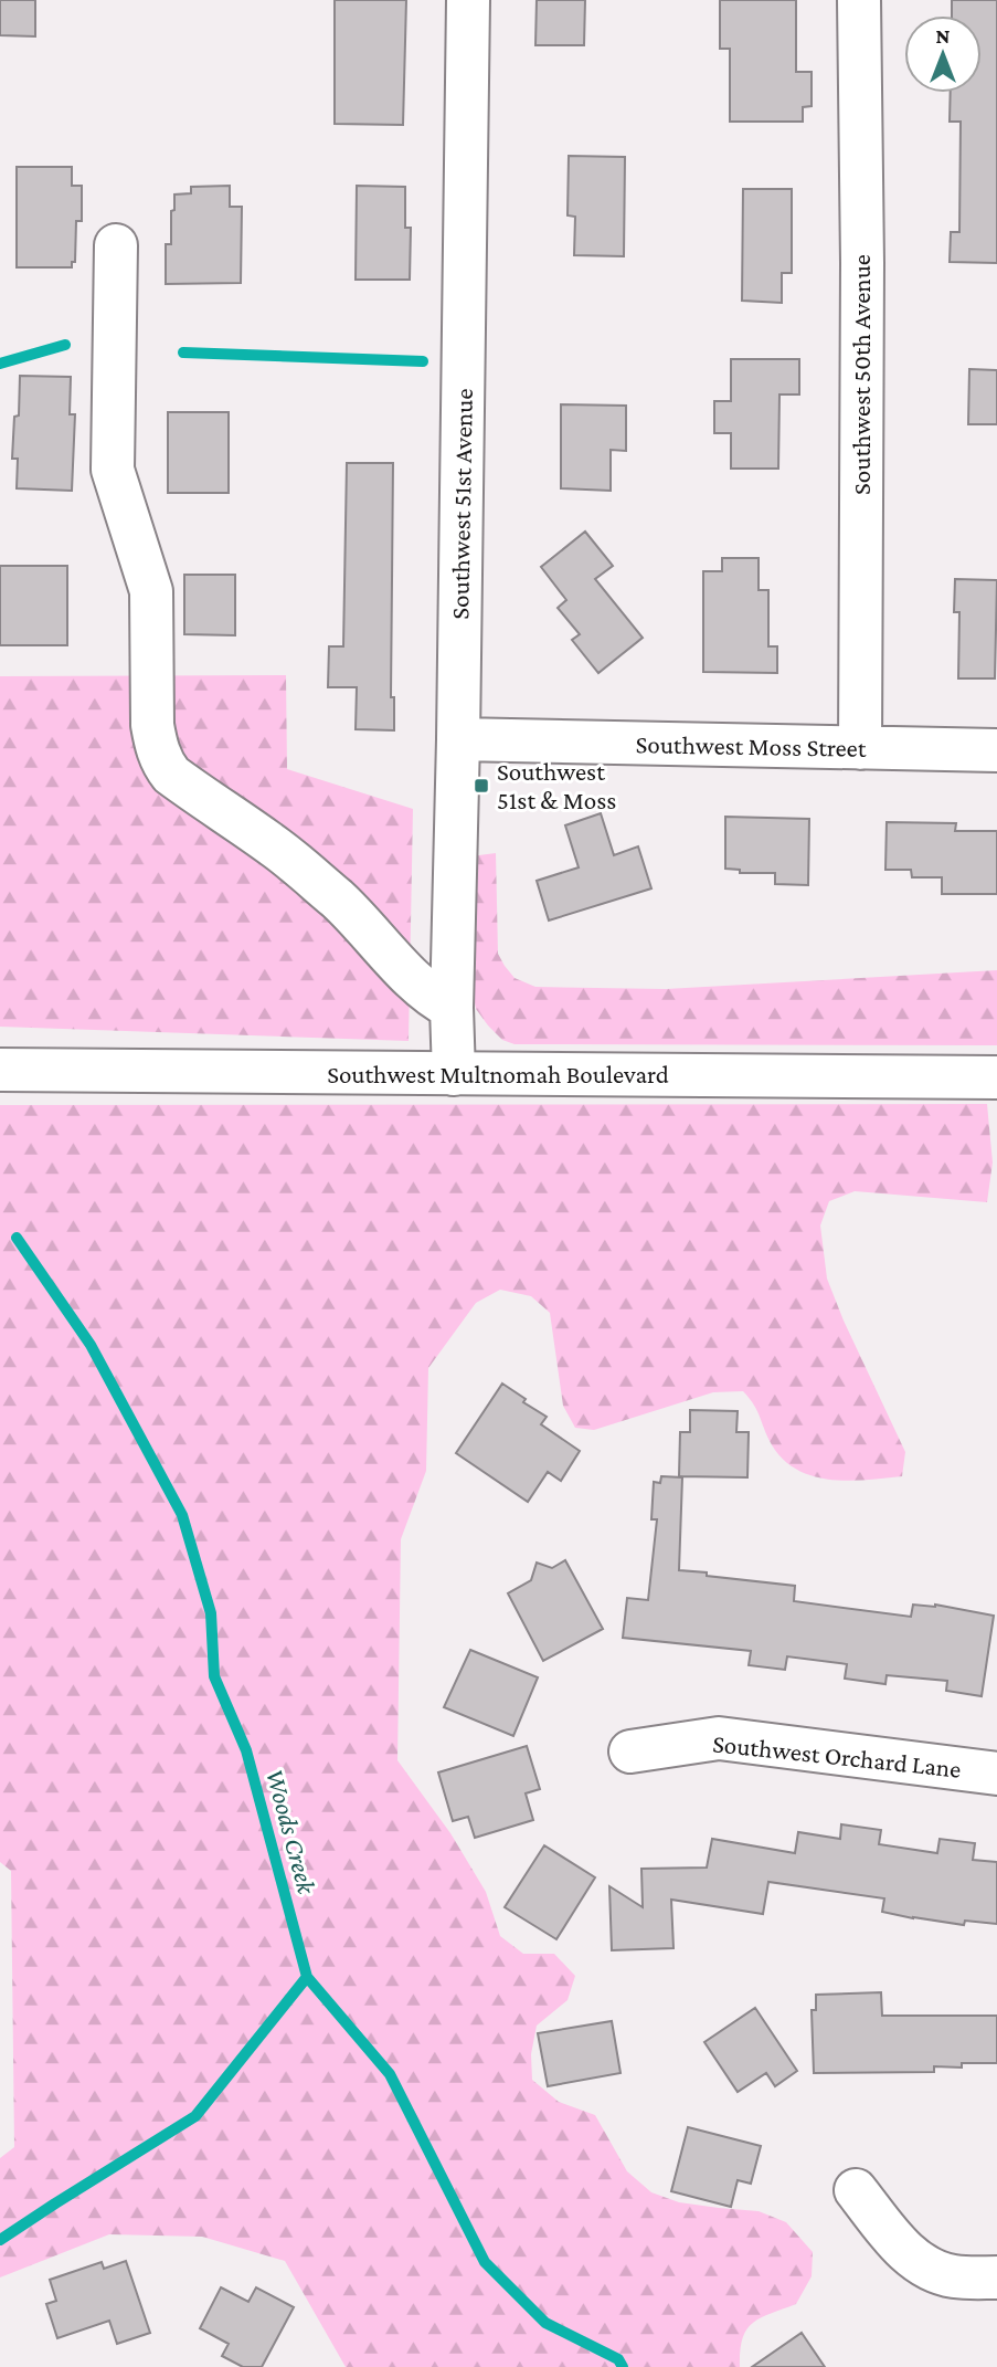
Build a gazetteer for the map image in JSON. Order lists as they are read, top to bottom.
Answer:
{
  "streets": {
    "street": [
      "Southwest 50th Avenue",
      "Southwest 51st Avenue",
      "Southwest Moss Street",
      "Southwest Multnomah Boulevard",
      "Southwest Orchard Lane"
    ]
  },
  "crossings": [
    ["Southwest 50th Avenue", "Southwest Moss Street"],
    ["Southwest 51st Avenue", "Southwest Moss Street"],
    ["Southwest 51st Avenue", "Southwest Multnomah Boulevard"]
  ],
  "water": ["Woods Creek"],
  "places": {
    "transit": ["Southwest 51st & Moss"]
  },
  "north": "top"
}
